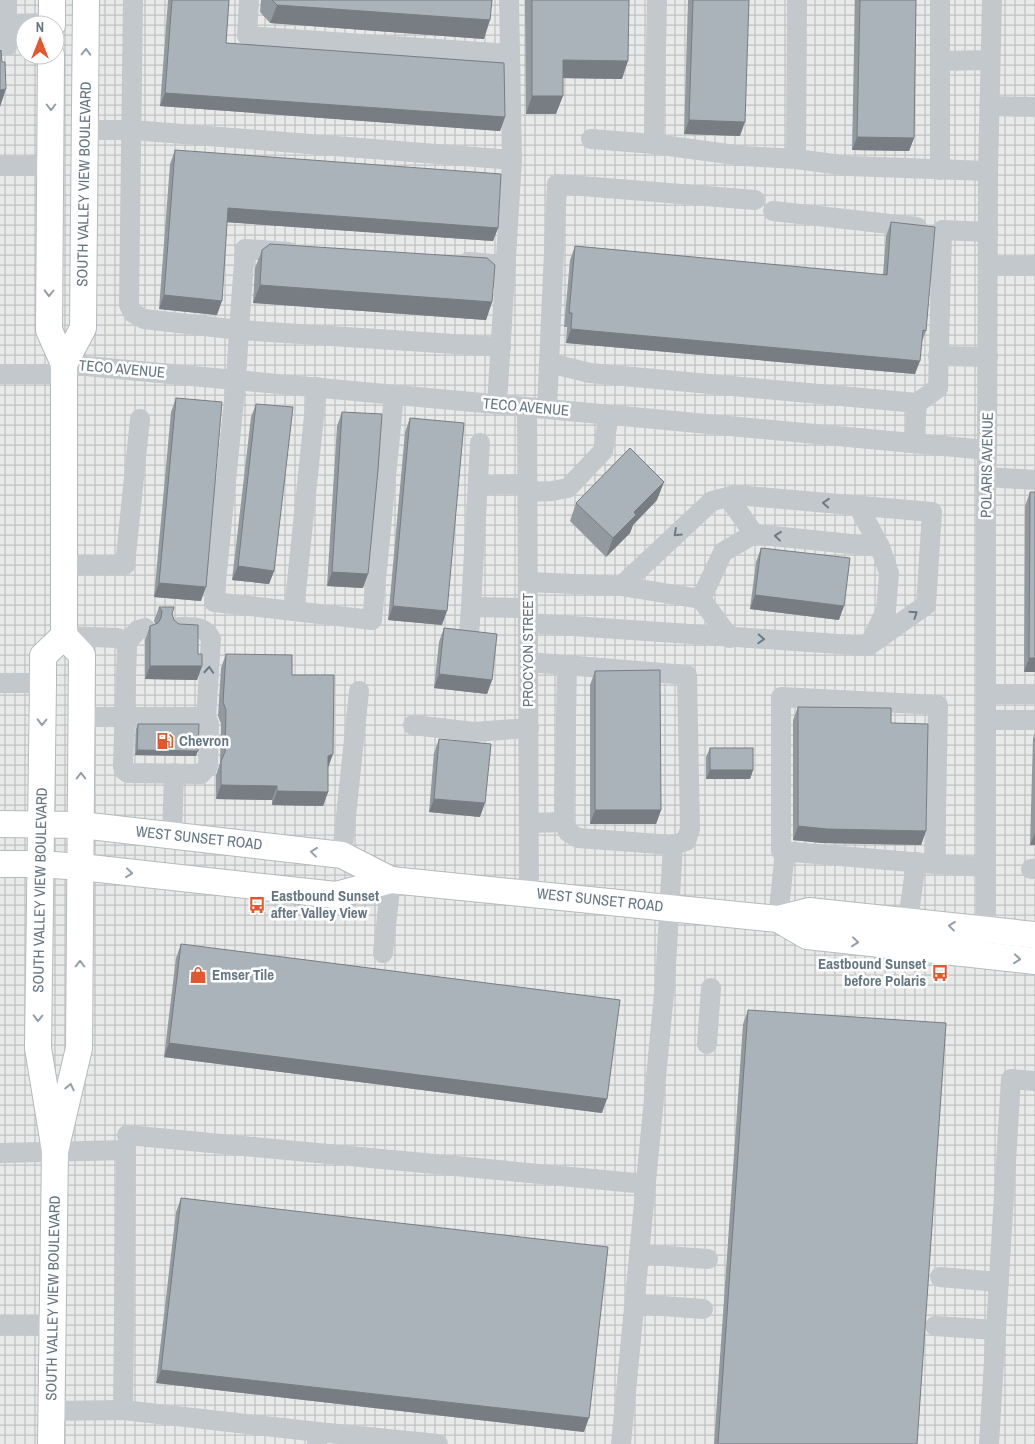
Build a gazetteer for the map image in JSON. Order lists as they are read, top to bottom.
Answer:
{
  "streets": {
    "main road": ["SOUTH VALLEY VIEW BOULEVARD", "WEST SUNSET ROAD"],
    "street": ["TECO AVENUE", "POLARIS AVENUE", "PROCYON STREET"]
  },
  "crossings": [
    ["SOUTH VALLEY VIEW BOULEVARD", "TECO AVENUE"],
    ["SOUTH VALLEY VIEW BOULEVARD", "WEST SUNSET ROAD"],
    ["TECO AVENUE", "POLARIS AVENUE"],
    ["TECO AVENUE", "PROCYON STREET"],
    ["POLARIS AVENUE", "WEST SUNSET ROAD"],
    ["PROCYON STREET", "WEST SUNSET ROAD"]
  ],
  "places": {
    "fuel station": ["Chevron"],
    "bus stop": ["Eastbound Sunset after Valley View", "Eastbound Sunset before Polaris"],
    "shop": ["Emser Tile"]
  },
  "north": "top"
}
